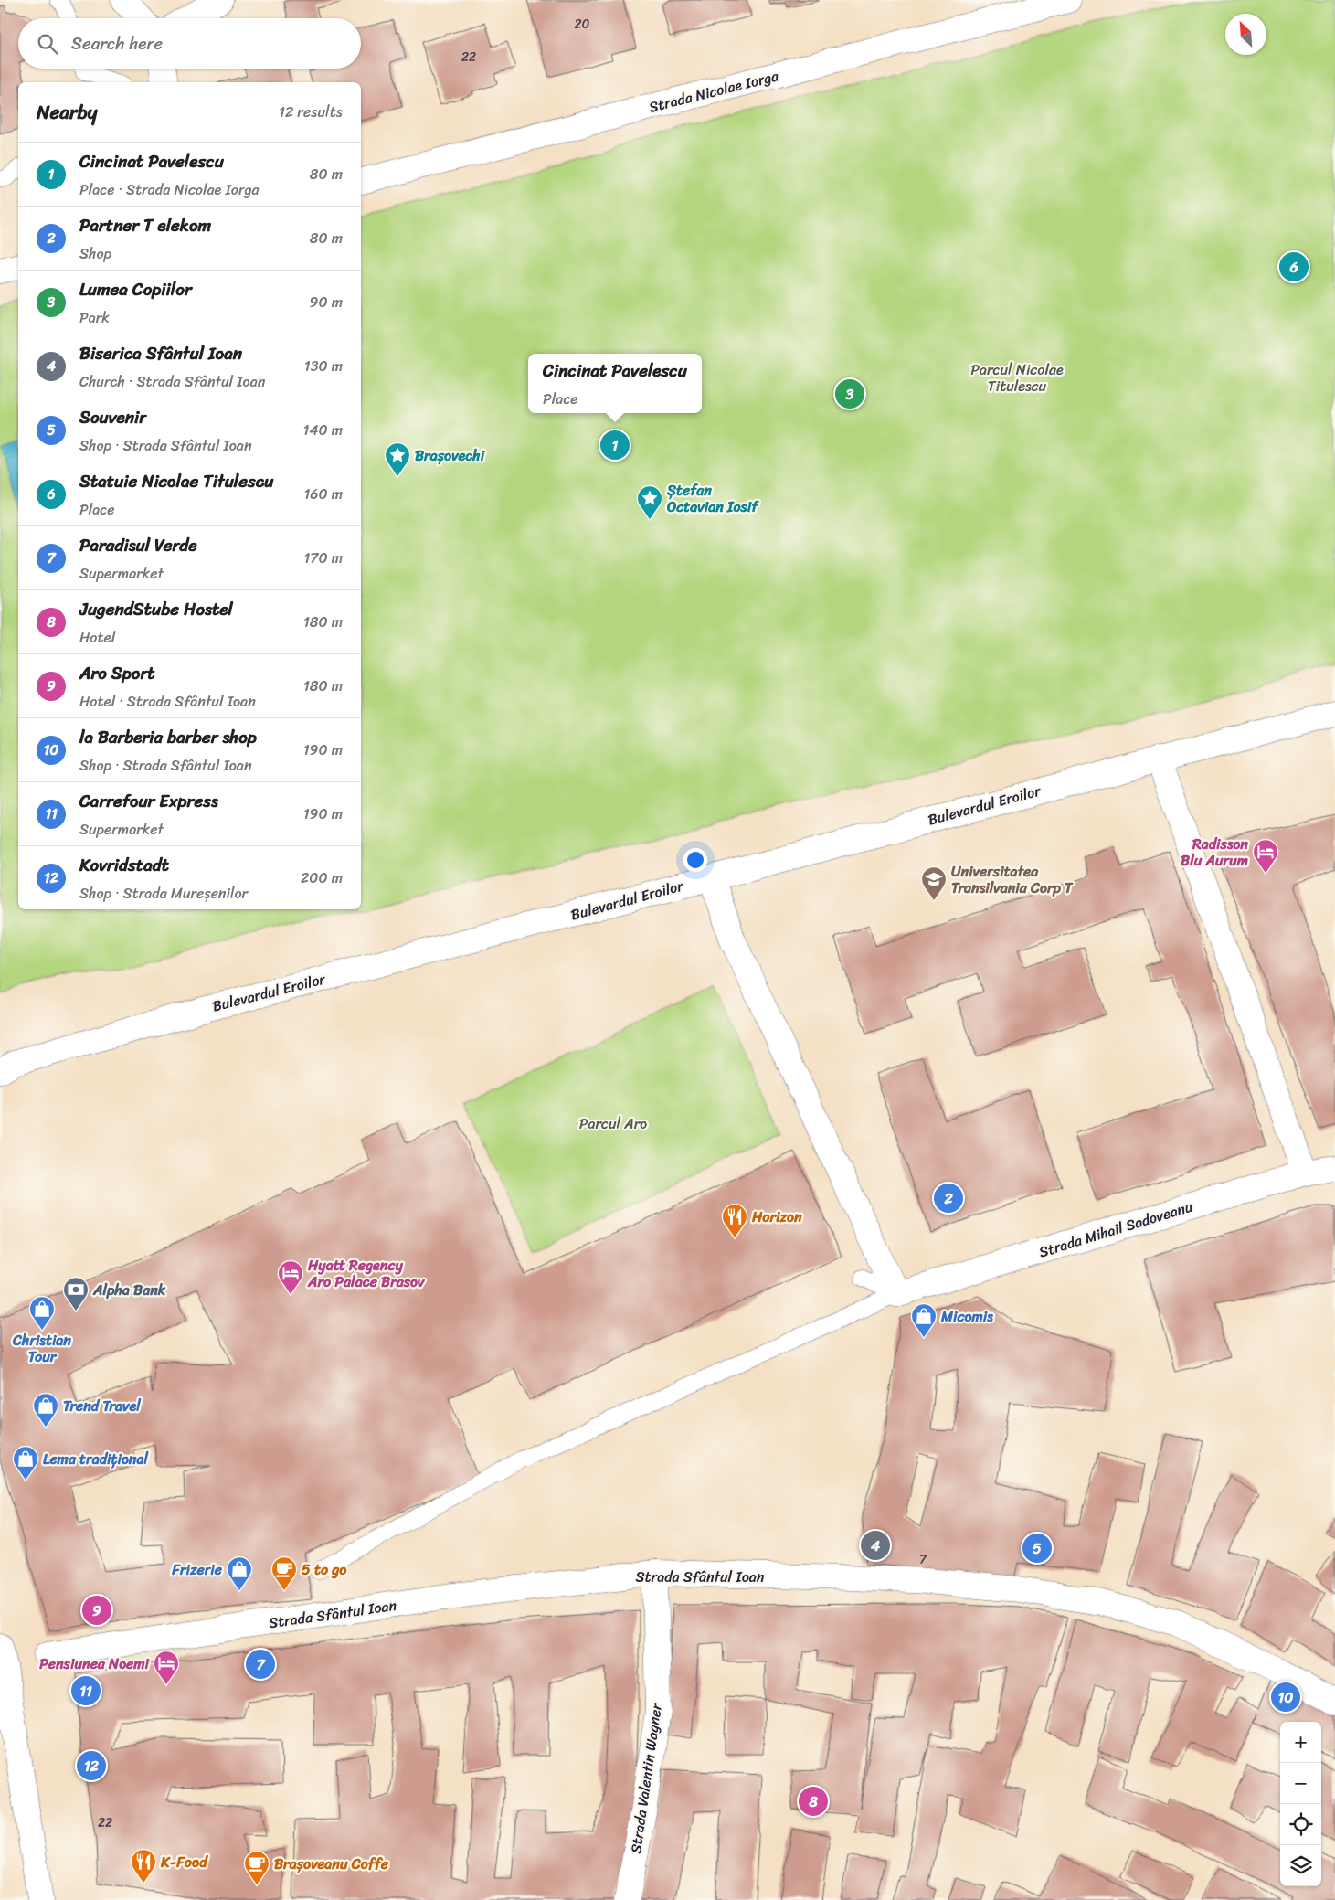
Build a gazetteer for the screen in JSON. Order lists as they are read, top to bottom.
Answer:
{
  "streets": {
    "street": [
      "Strada Nicolae Iorga",
      "Bulevardul Eroilor",
      "Strada Mihail Sadoveanu",
      "Strada Sfântul Ioan",
      "Strada Valentin Wagner"
    ]
  },
  "crossings": [
    ["Strada Sfântul Ioan", "Strada Valentin Wagner"]
  ],
  "parks": ["Parcul Nicolae Titulescu", "Parcul Aro"],
  "places": {
    "place": ["Brașovechi", "Ștefan Octavian Iosif"],
    "hotel": ["Radisson Blu Aurum", "Hyatt Regency Aro Palace Brasov", "Pensiunea Noemi"],
    "school or university": ["Universitatea Transilvania Corp T"],
    "restaurant": ["Horizon", "K-Food"],
    "bank": ["Alpha Bank"],
    "shop": [
      "Christian Tour",
      "Micomis",
      "Trend Travel",
      "Lema tradițional",
      "Frizerie"
    ],
    "cafe": ["5 to go", "Brașoveanu Coffe"]
  },
  "house_numbers": [
    "20",
    "22",
    "7",
    "22"
  ],
  "north": "top left",
  "page": {
    "search": "Search here",
    "heading": ["Nearby", "12 results"],
    "list": [
      {
        "mark": "1",
        "name": "Cincinat Pavelescu",
        "note": "Place · Strada Nicolae Iorga",
        "value": "80 m"
      },
      {
        "mark": "2",
        "name": "Partner T elekom",
        "note": "Shop",
        "value": "80 m"
      },
      {
        "mark": "3",
        "name": "Lumea Copiilor",
        "note": "Park",
        "value": "90 m"
      },
      {
        "mark": "4",
        "name": "Biserica Sfântul Ioan",
        "note": "Church · Strada Sfântul Ioan",
        "value": "130 m"
      },
      {
        "mark": "5",
        "name": "Souvenir",
        "note": "Shop · Strada Sfântul Ioan",
        "value": "140 m"
      },
      {
        "mark": "6",
        "name": "Statuie Nicolae Titulescu",
        "note": "Place",
        "value": "160 m"
      },
      {
        "mark": "7",
        "name": "Paradisul Verde",
        "note": "Supermarket",
        "value": "170 m"
      },
      {
        "mark": "8",
        "name": "JugendStube Hostel",
        "note": "Hotel",
        "value": "180 m"
      },
      {
        "mark": "9",
        "name": "Aro Sport",
        "note": "Hotel · Strada Sfântul Ioan",
        "value": "180 m"
      },
      {
        "mark": "10",
        "name": "la Barberia barber shop",
        "note": "Shop · Strada Sfântul Ioan",
        "value": "190 m"
      },
      {
        "mark": "11",
        "name": "Carrefour Express",
        "note": "Supermarket",
        "value": "190 m"
      },
      {
        "mark": "12",
        "name": "Kovridstadt",
        "note": "Shop · Strada Mureșenilor",
        "value": "200 m"
      }
    ],
    "pins": [
      "6",
      "3",
      "1",
      "2",
      "4",
      "5",
      "9",
      "7",
      "11",
      "10",
      "12",
      "8"
    ],
    "popup": ["Cincinat Pavelescu", "Place"],
    "map_buttons": ["+", "−"]
  }
}
